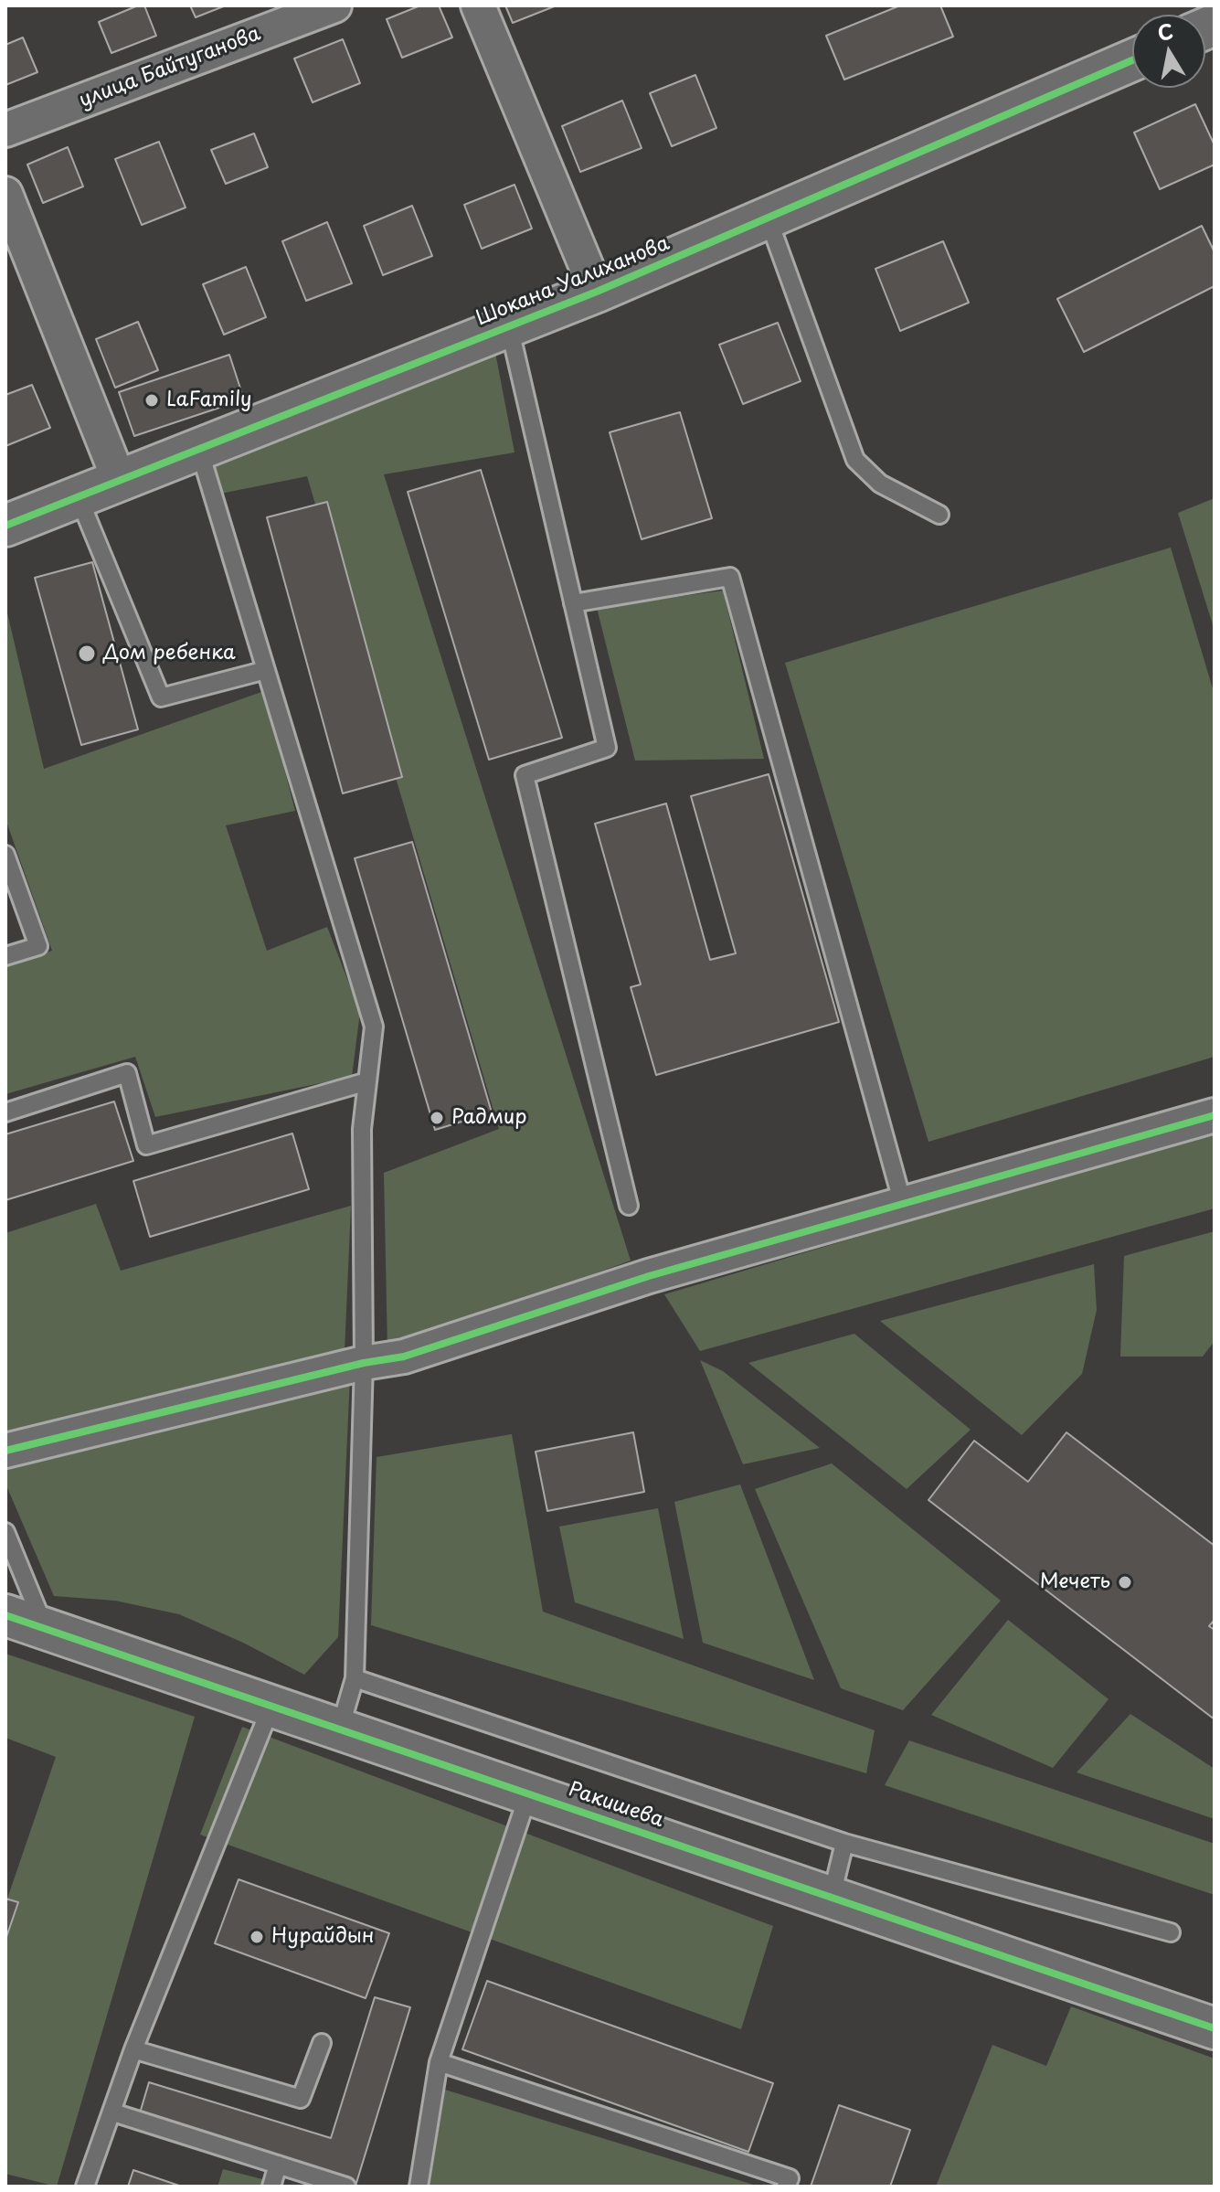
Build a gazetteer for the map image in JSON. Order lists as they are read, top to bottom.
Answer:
{
  "streets": {
    "street": ["улица Байтуганова", "Шокана Уалиханова", "Ракишева"]
  },
  "places": [
    "LaFamily",
    "Дом ребенка",
    "Радмир",
    "Мечеть",
    "Нурайдын"
  ],
  "north": "top"
}
